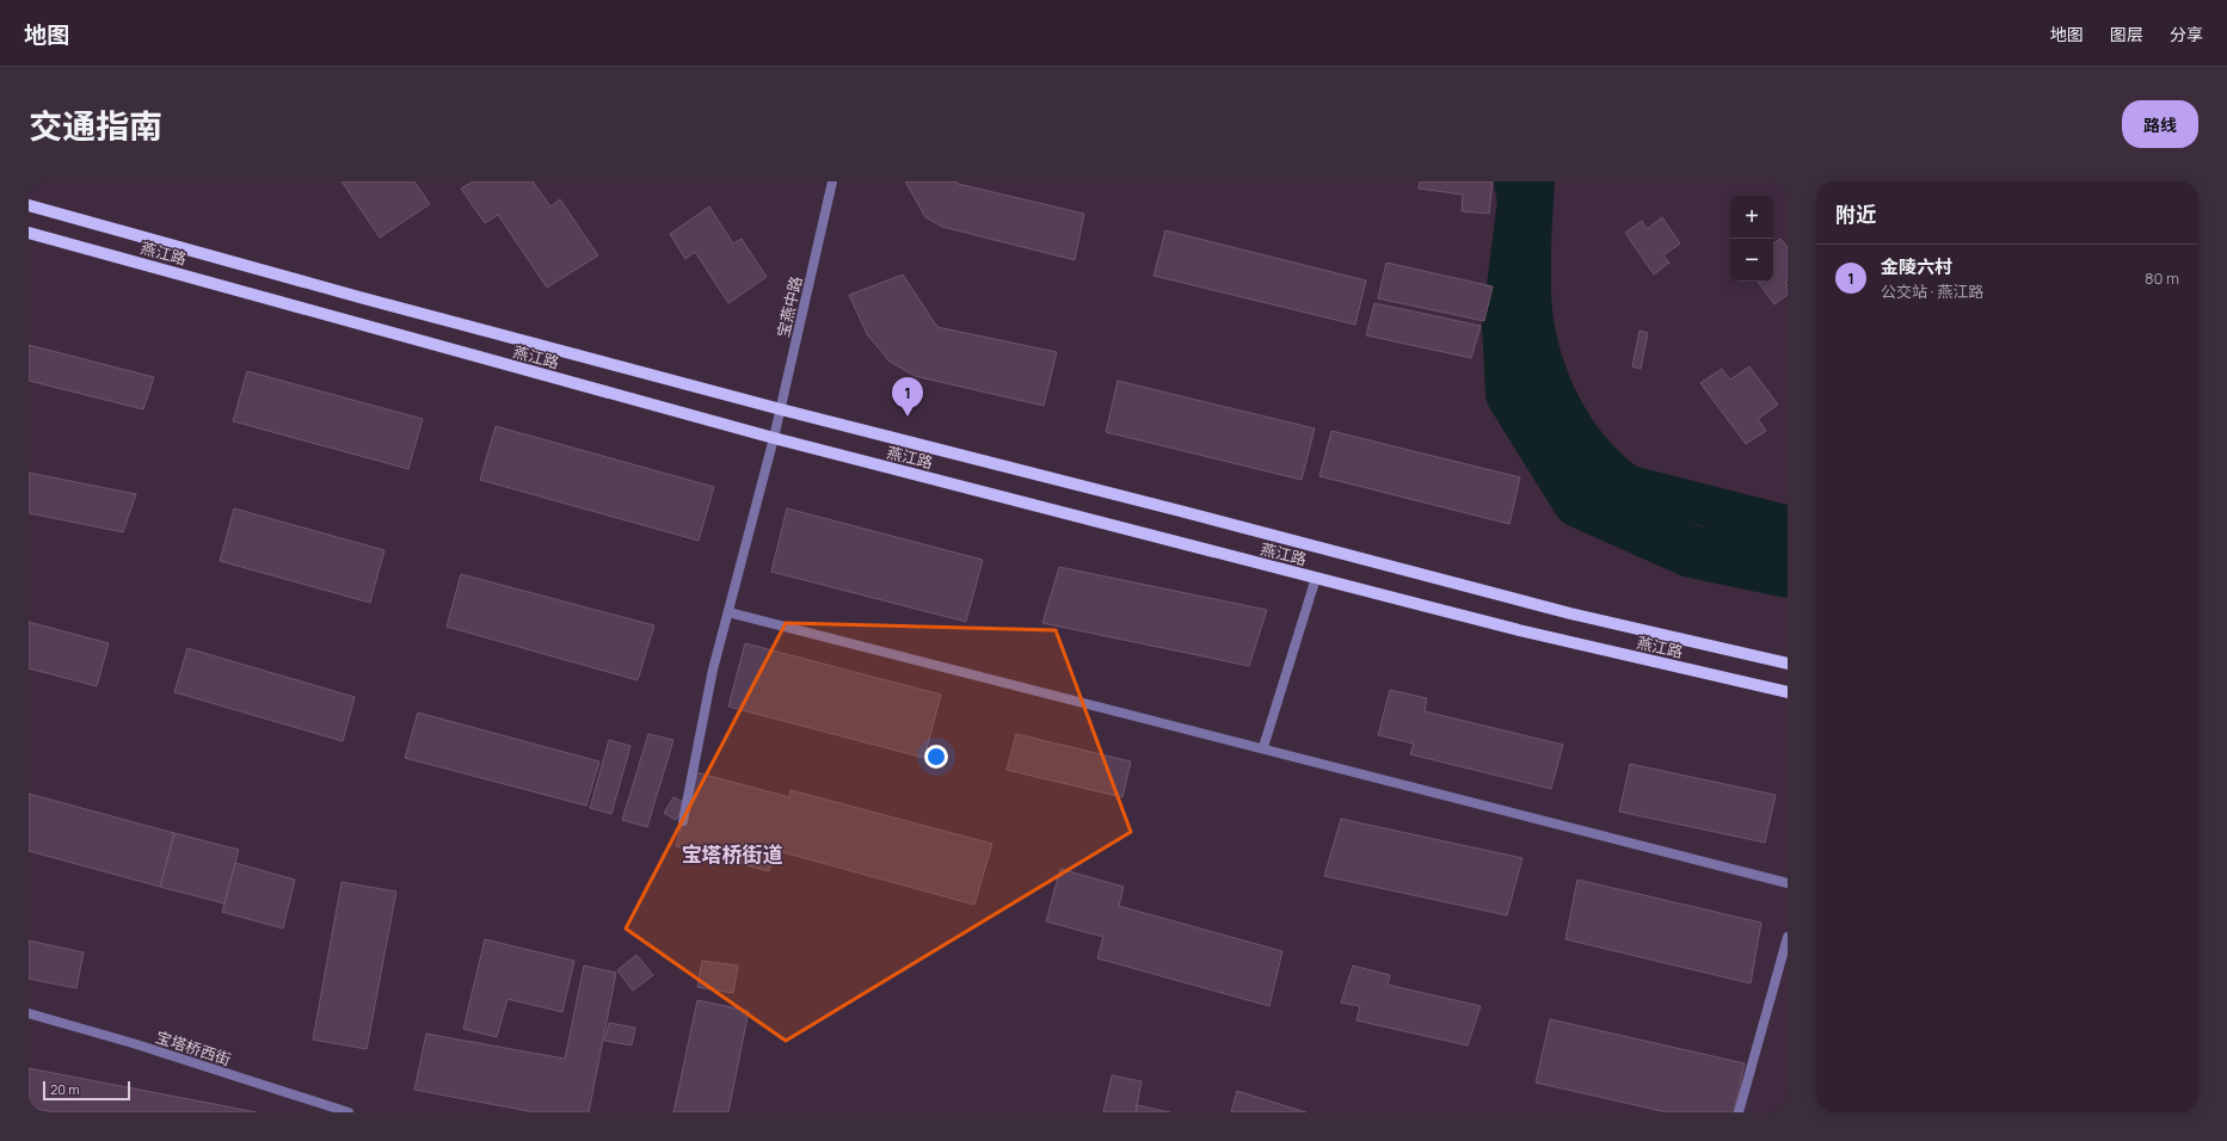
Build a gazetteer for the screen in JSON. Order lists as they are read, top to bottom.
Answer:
{
  "streets": {
    "main road": ["燕江路"],
    "street": ["宝燕中路", "宝塔桥西街"]
  },
  "crossings": [
    ["燕江路", "宝燕中路"]
  ],
  "districts": ["宝塔桥街道"],
  "scale_bar": "20 m",
  "page": {
    "header": "地图",
    "nav": ["地图", "图层", "分享"],
    "title": "交通指南",
    "buttons": "路线",
    "heading": "附近",
    "map_buttons": ["+", "−"],
    "list": [
      {
        "mark": "1",
        "name": "金陵六村",
        "note": "公交站 · 燕江路",
        "value": "80 m"
      }
    ],
    "pins": "1",
    "scale": "20 m"
  }
}
